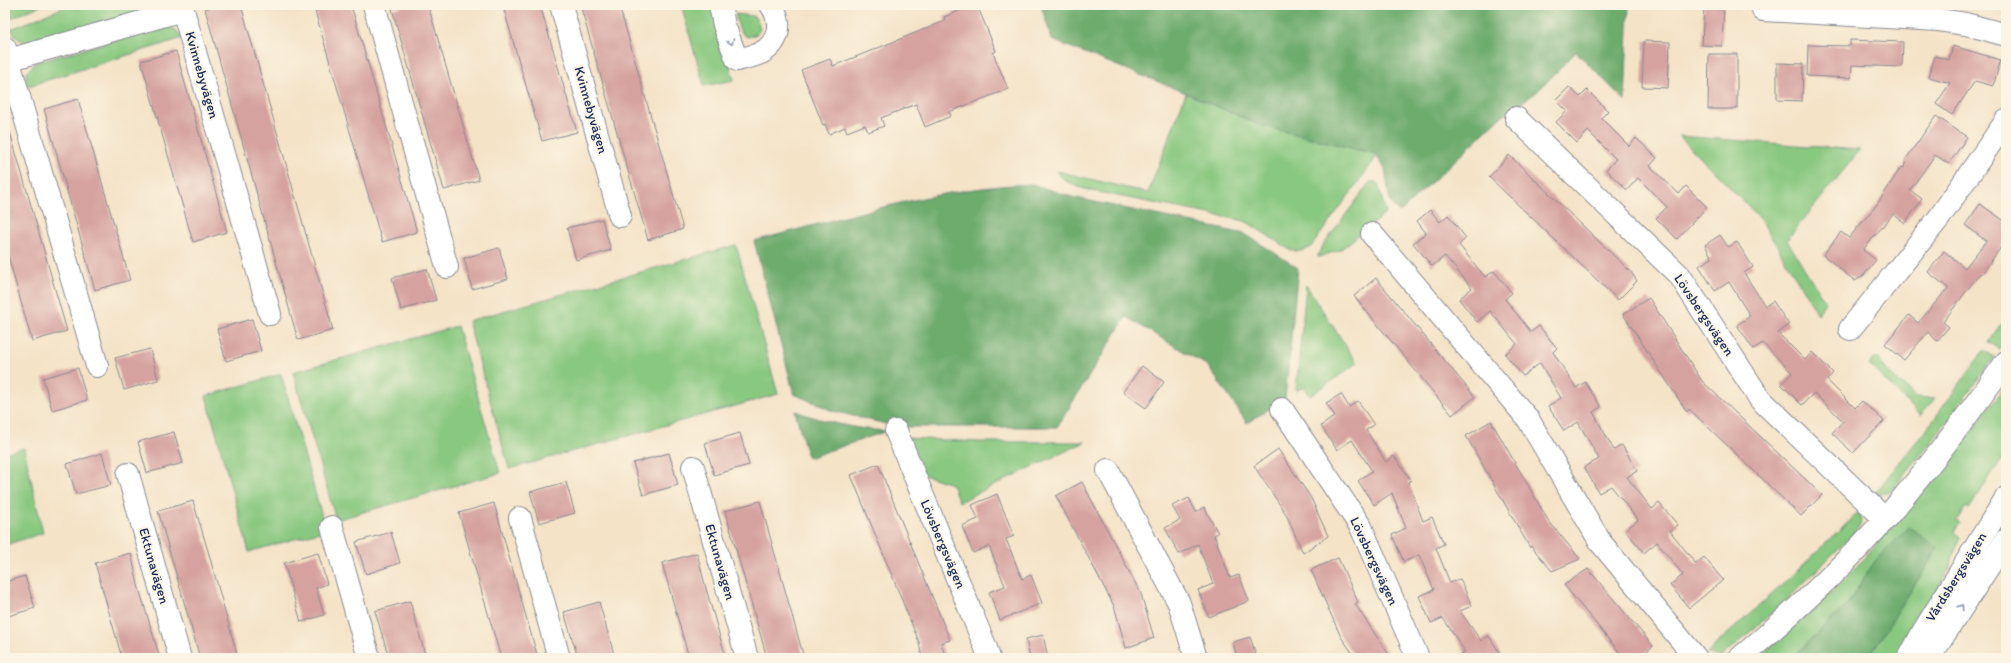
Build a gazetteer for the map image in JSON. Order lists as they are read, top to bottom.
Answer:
{
  "streets": {
    "street": [
      "Kvinnebyvägen",
      "Lövsbergsvägen",
      "Ektunavägen",
      "Vårdsbergsvägen"
    ]
  }
}
